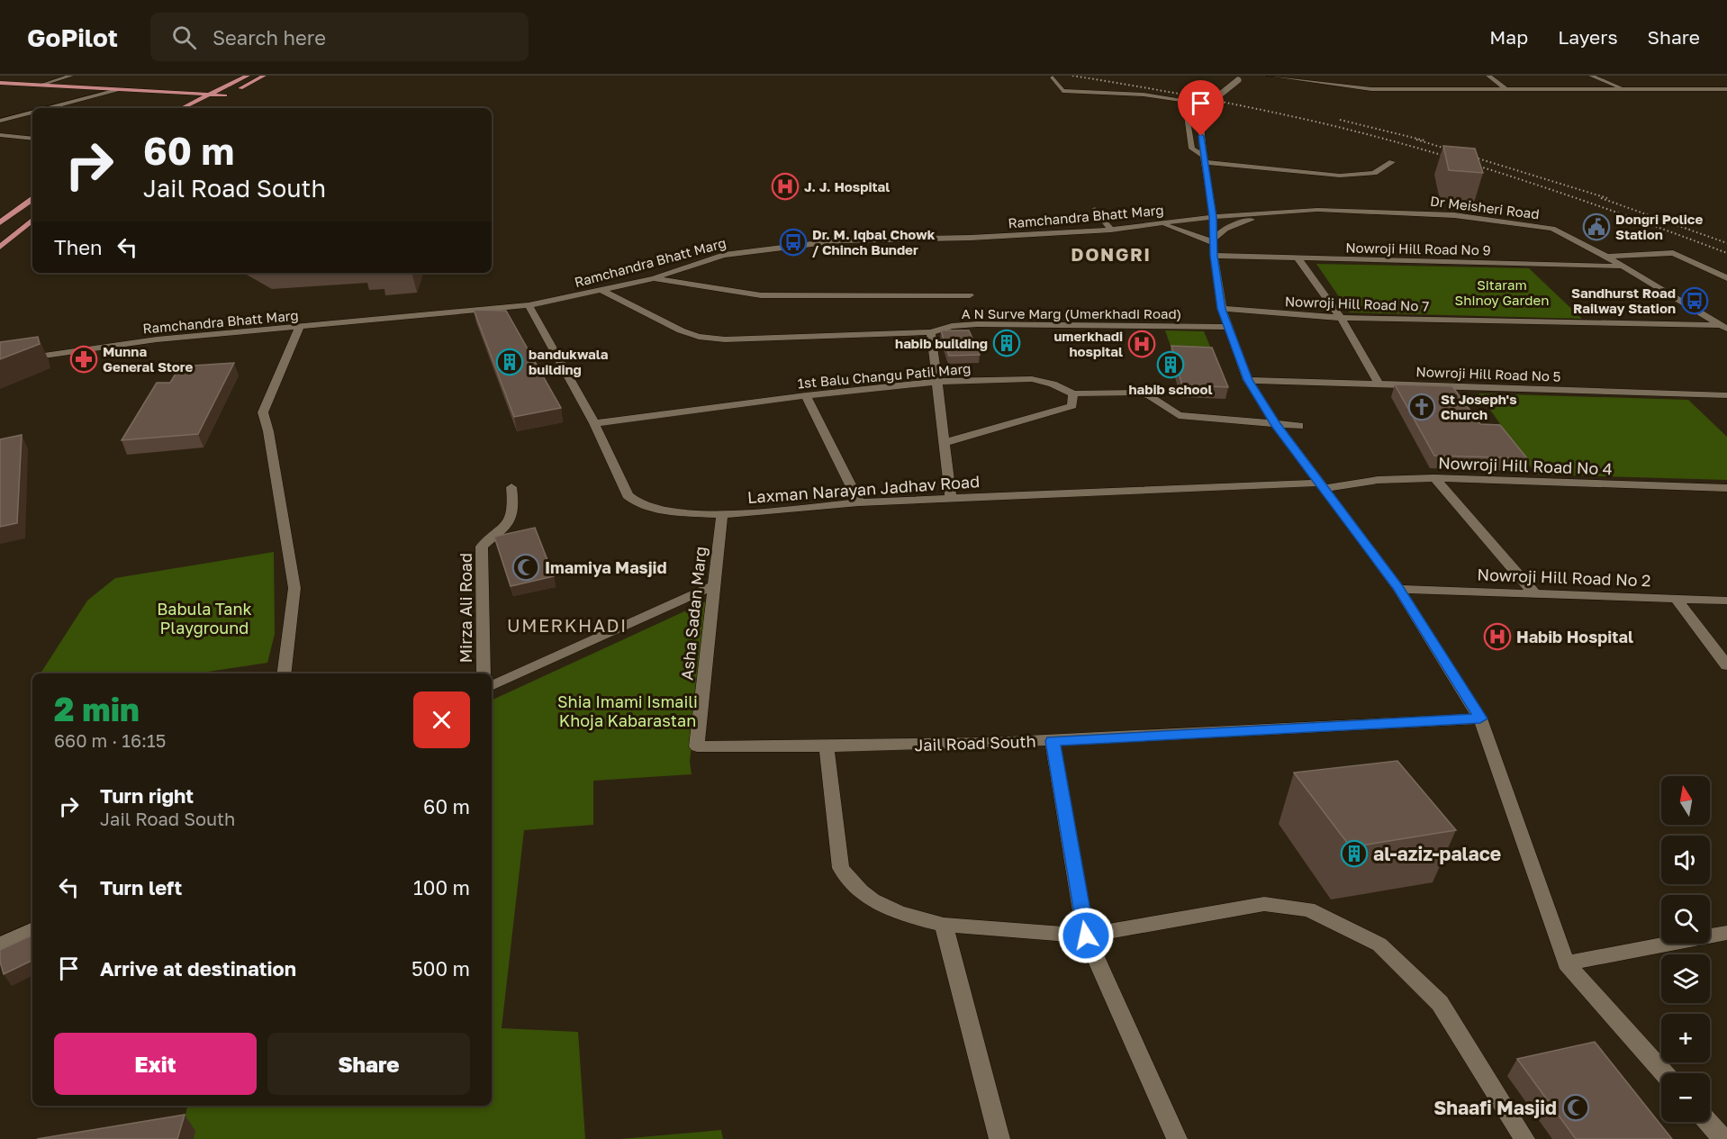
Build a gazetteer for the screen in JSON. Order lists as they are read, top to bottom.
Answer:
{
  "streets": {
    "street": [
      "Dr Meisheri Road",
      "Ramchandra Bhatt Marg",
      "Nowroji Hill Road No 9",
      "Nowroji Hill Road No 7",
      "A N Surve Marg (Umerkhadi Road)",
      "Nowroji Hill Road No 5",
      "1st Balu Changu Patil Marg",
      "Nowroji Hill Road No 4",
      "Laxman Narayan Jadhav Road",
      "Nowroji Hill Road No 2",
      "Mirza Ali Road",
      "Asha Sadan Marg",
      "Jail Road South"
    ]
  },
  "crossings": [
    ["Dr Meisheri Road", "Ramchandra Bhatt Marg"],
    ["Dr Meisheri Road", "Nowroji Hill Road No 9"],
    ["Dr Meisheri Road", "Nowroji Hill Road No 7"],
    ["Ramchandra Bhatt Marg", "Nowroji Hill Road No 9"],
    ["Ramchandra Bhatt Marg", "A N Surve Marg (Umerkhadi Road)"],
    ["Ramchandra Bhatt Marg", "Laxman Narayan Jadhav Road"],
    ["1st Balu Changu Patil Marg", "Laxman Narayan Jadhav Road"],
    ["Nowroji Hill Road No 4", "Laxman Narayan Jadhav Road"],
    ["Laxman Narayan Jadhav Road", "Asha Sadan Marg"],
    ["Asha Sadan Marg", "Jail Road South"]
  ],
  "districts": ["DONGRI", "UMERKHADI"],
  "parks": ["Sitaram Shinoy Garden", "Babula Tank Playground", "Shia Imami Ismaili Khoja Kabarastan"],
  "places": {
    "hospital": ["J. J. Hospital", "umerkhadi hospital", "Habib Hospital"],
    "public building": ["Dongri Police Station"],
    "bus stop": ["Dr. M. Iqbal Chowk / Chinch Bunder", "Sandhurst Road Railway Station"],
    "building": [
      "habib building",
      "bandukwala building",
      "habib school",
      "al-aziz-palace"
    ],
    "pharmacy": ["Munna General Store"],
    "church": ["St Joseph's Church"],
    "mosque": ["Imamiya Masjid", "Shaafi Masjid"]
  },
  "north": "top",
  "page": {
    "header": "GoPilot",
    "search": "Search here",
    "nav": ["Map", "Layers", "Share"],
    "turn": ["60 m", "Jail Road South"],
    "then": "Then",
    "heading": ["2 min", "660 m · 16:15"],
    "list": [
      {
        "name": "Turn right",
        "note": "Jail Road South",
        "value": "60 m"
      },
      {
        "name": "Turn left",
        "value": "100 m"
      },
      {
        "name": "Arrive at destination",
        "value": "500 m"
      }
    ],
    "map_buttons": ["+", "−"],
    "buttons": ["Exit", "Share"]
  }
}
